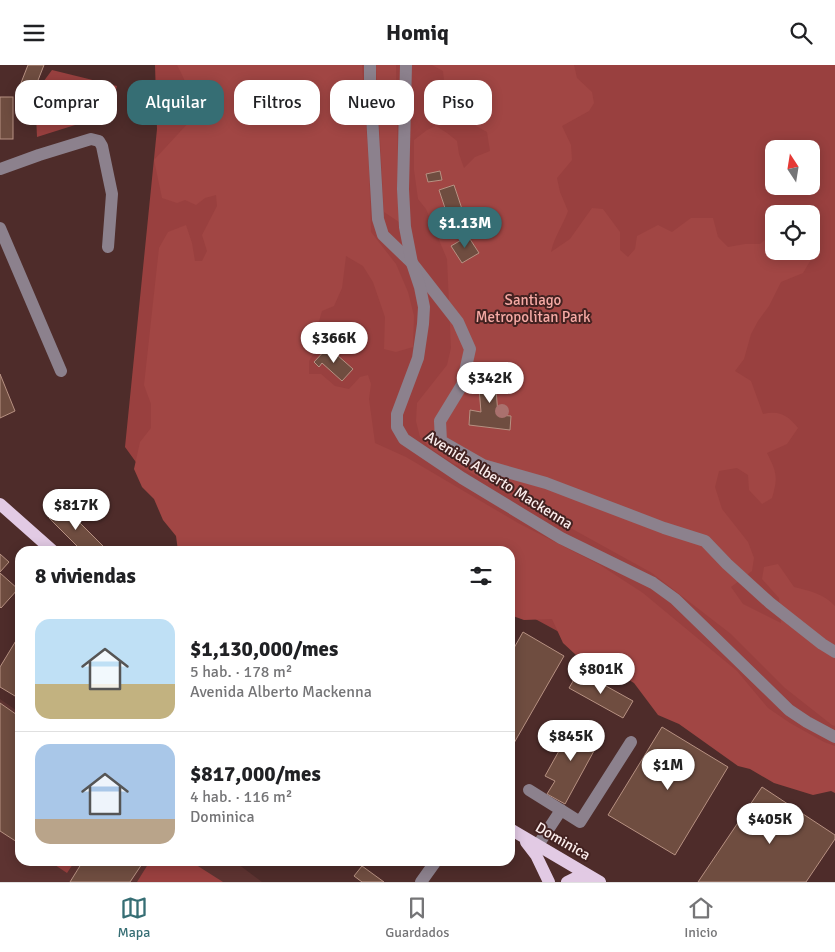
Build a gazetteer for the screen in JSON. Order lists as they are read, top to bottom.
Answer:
{
  "streets": {
    "main road": ["Dominica"],
    "street": ["Avenida Alberto Mackenna"]
  },
  "parks": ["Santiago Metropolitan Park"],
  "north": "top",
  "page": {
    "header": "Homiq",
    "chip": [
      "Comprar",
      "Alquilar",
      "Filtros",
      "Nuevo",
      "Piso"
    ],
    "price": [
      "$1.13M",
      "$366K",
      "$342K",
      "$817K",
      "$801K",
      "$845K",
      "$1M",
      "$405K"
    ],
    "heading": "8 viviendas",
    "list": [
      {
        "name": "$1,130,000/mes",
        "note": "5 hab. · 178 m² · Avenida Alberto Mackenna"
      },
      {
        "name": "$817,000/mes",
        "note": "4 hab. · 116 m² · Dominica"
      }
    ],
    "tabs": ["Mapa", "Guardados", "Inicio"]
  }
}
